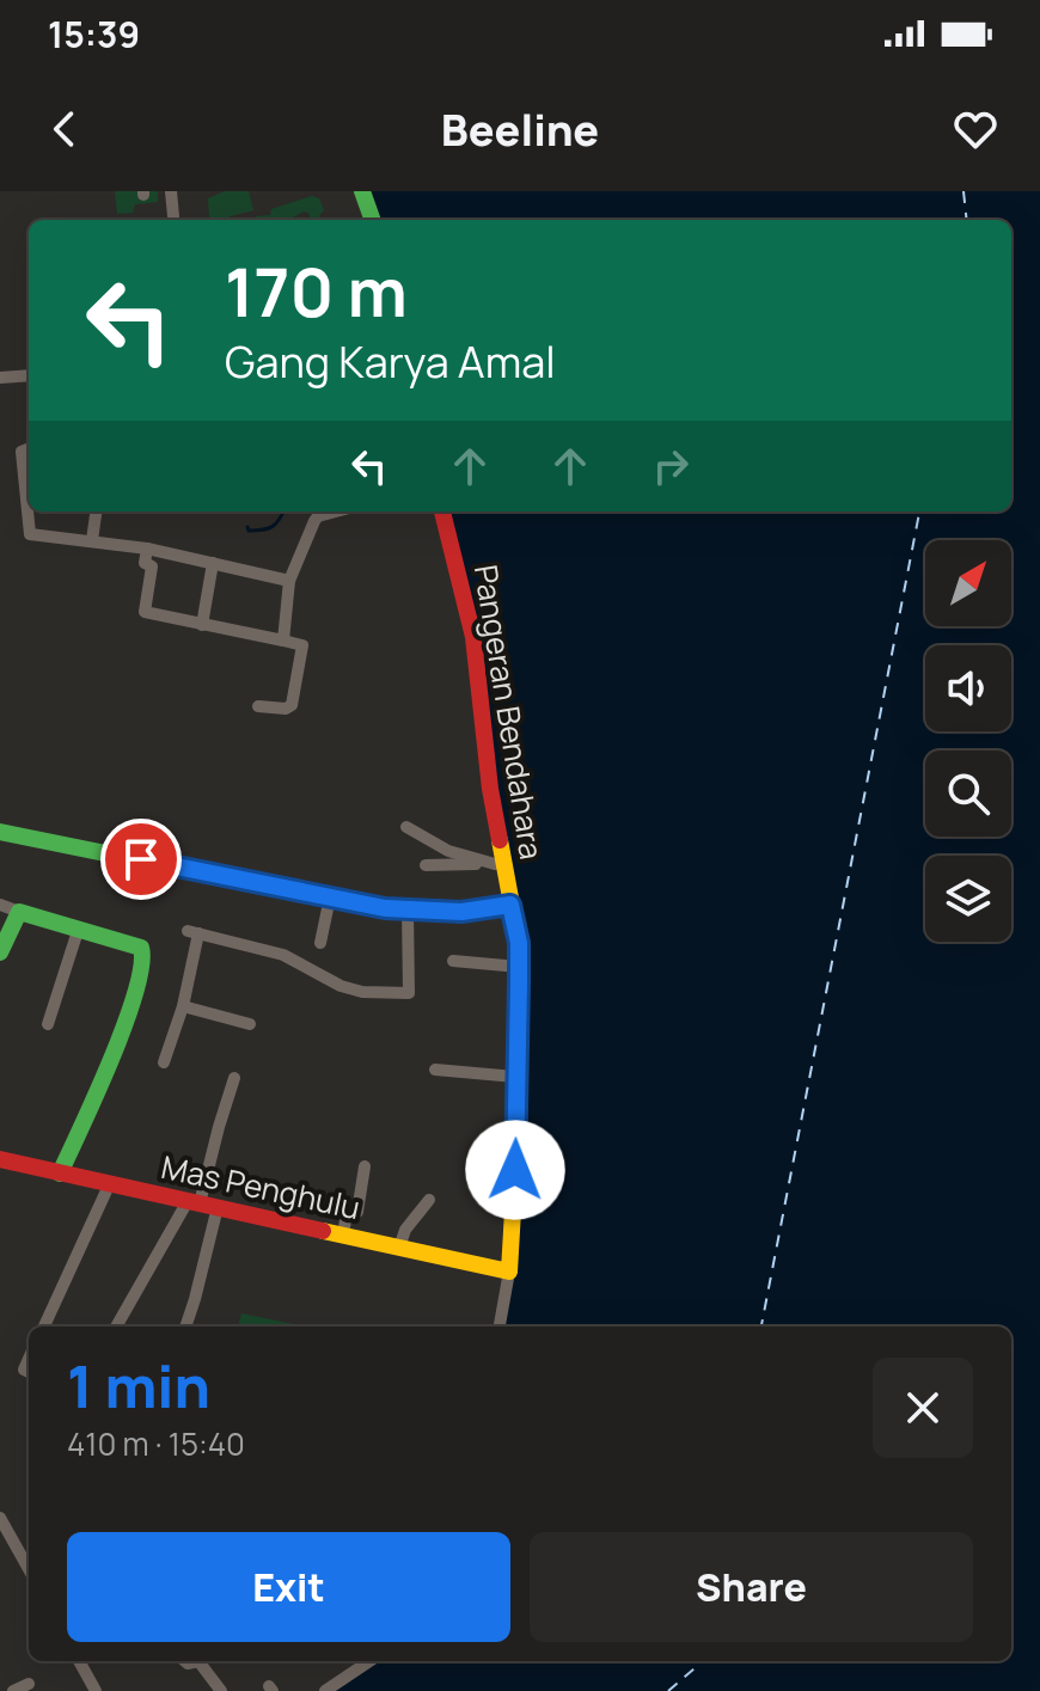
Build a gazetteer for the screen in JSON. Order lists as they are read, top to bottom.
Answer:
{
  "streets": {
    "street": ["Pangeran Bendahara", "Mas Penghulu"]
  },
  "crossings": [
    ["Pangeran Bendahara", "Mas Penghulu"]
  ],
  "north": "top right",
  "page": {
    "status": "15:39",
    "header": "Beeline",
    "turn": ["170 m", "Gang Karya Amal"],
    "heading": ["1 min", "410 m · 15:40"],
    "buttons": ["Exit", "Share"]
  }
}
